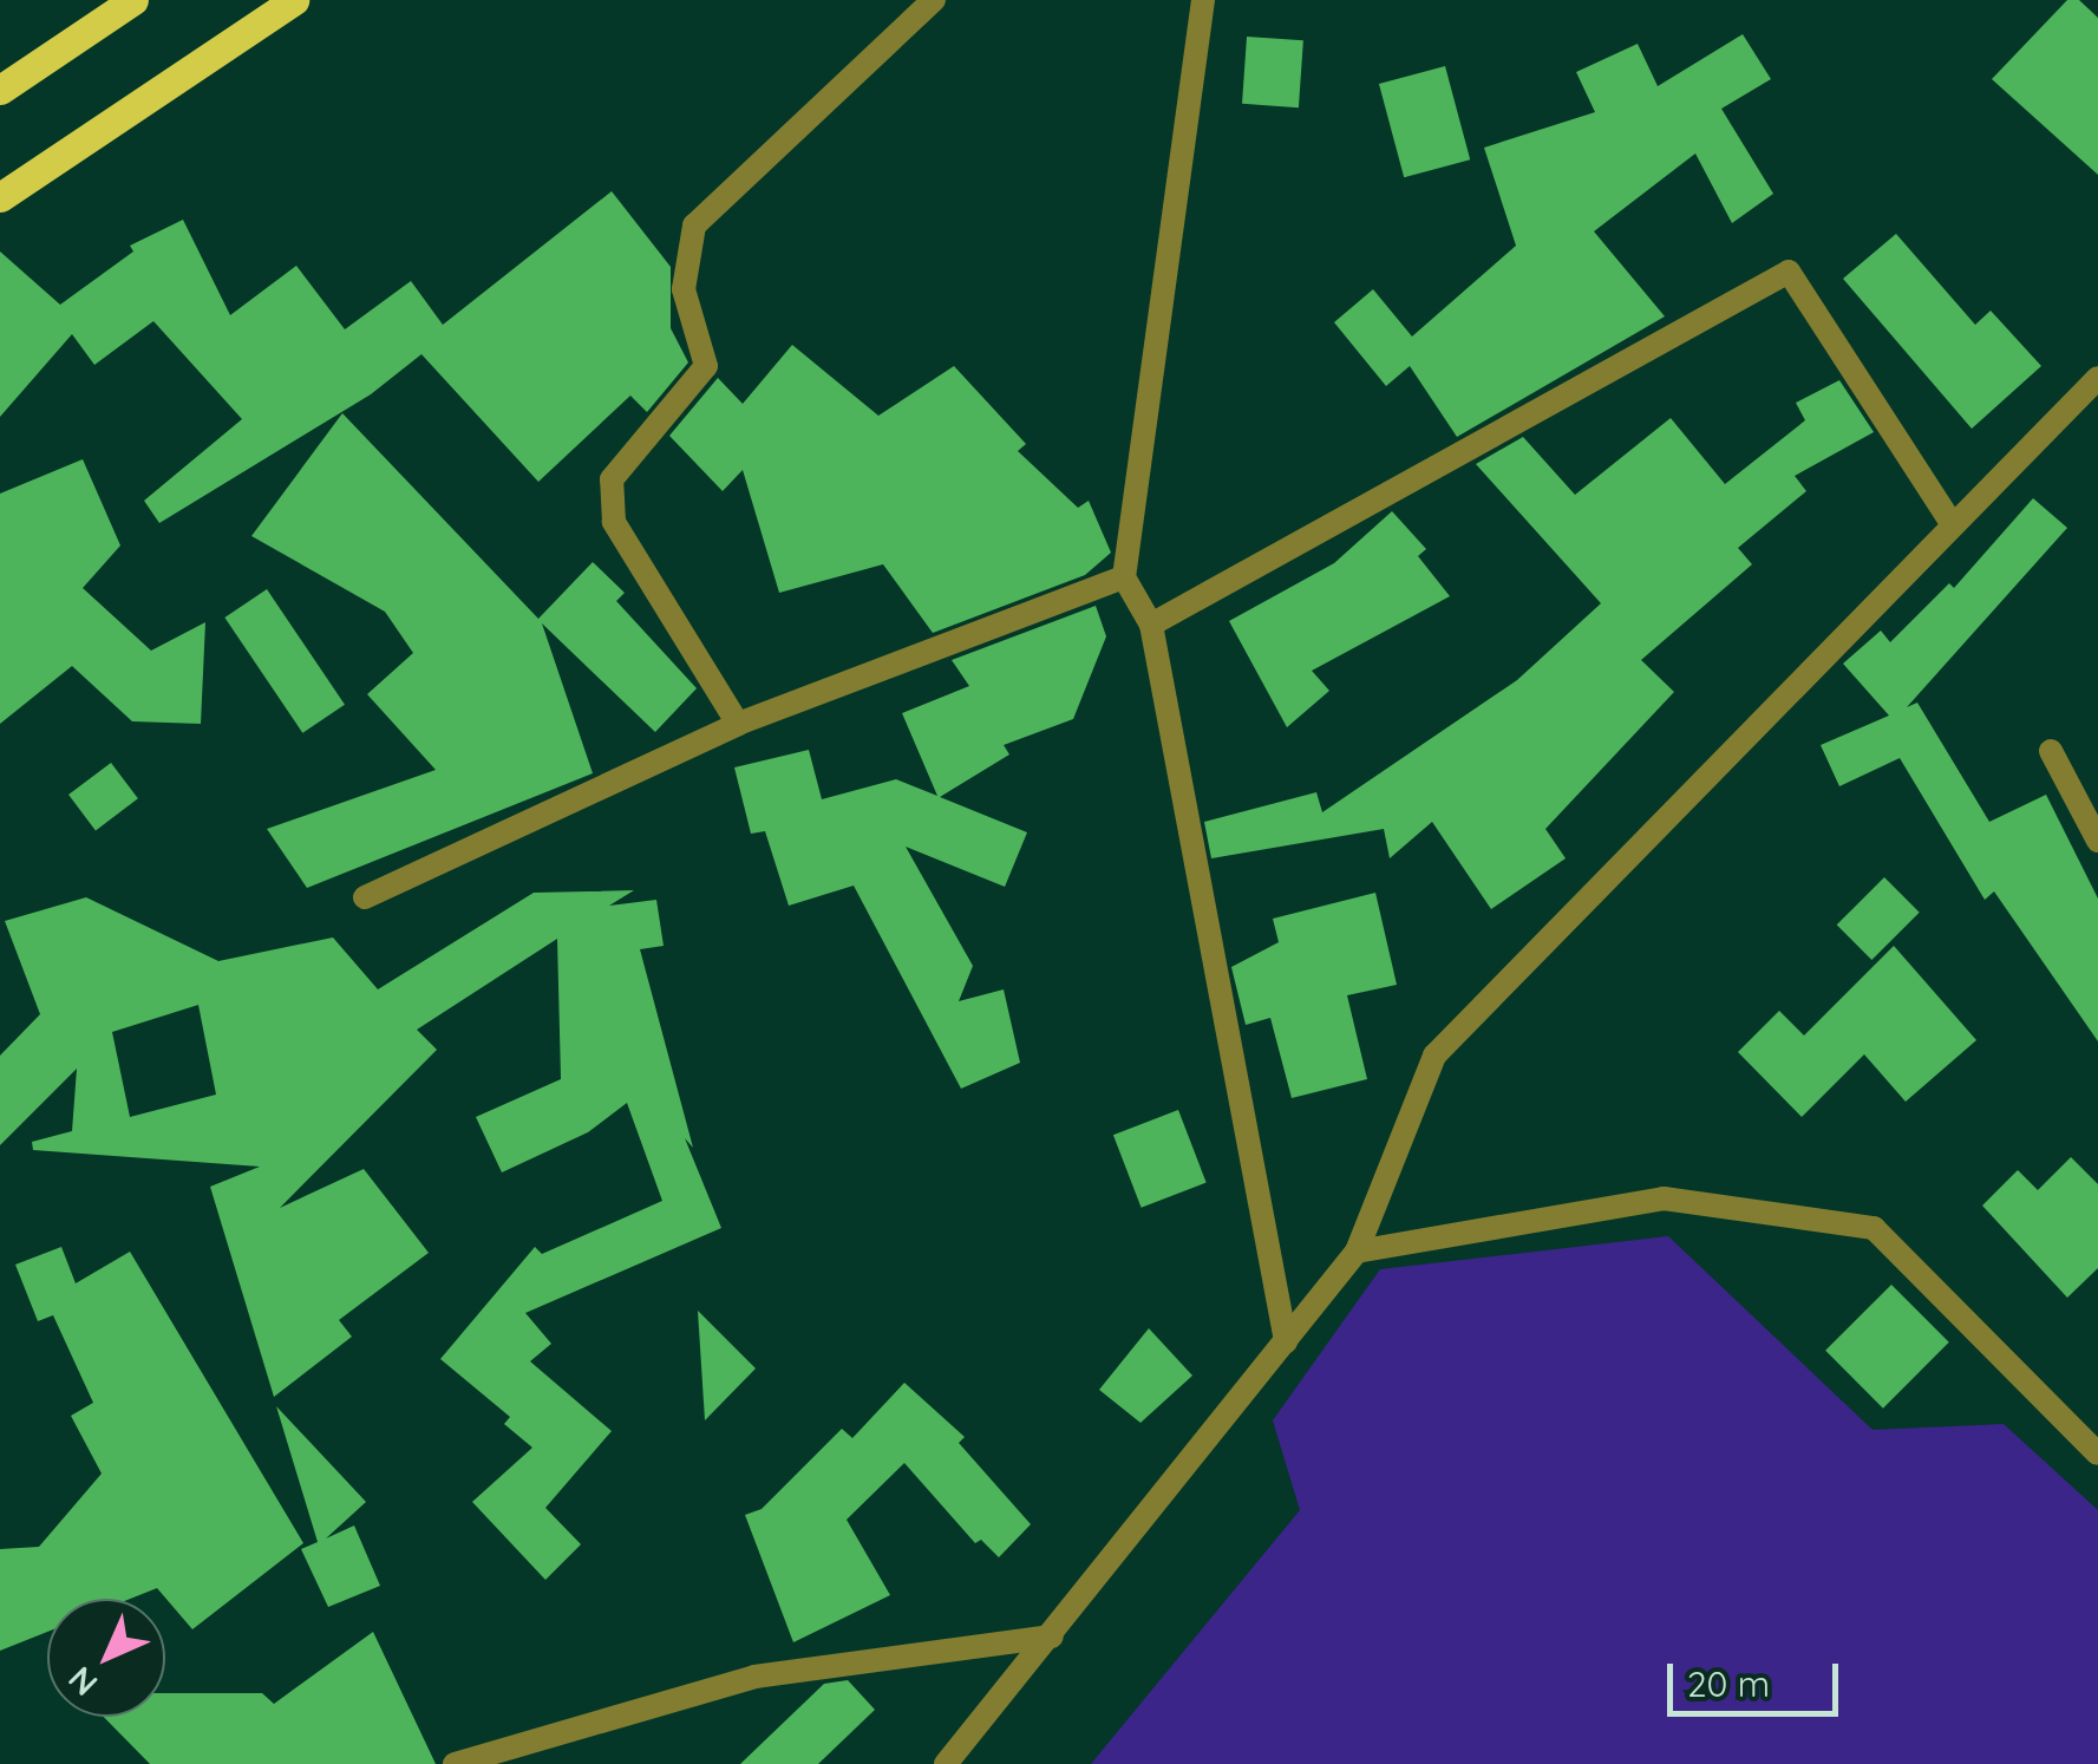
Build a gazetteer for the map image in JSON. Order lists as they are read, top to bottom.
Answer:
{
  "scale_bar": "20 m",
  "north": "bottom left"
}
